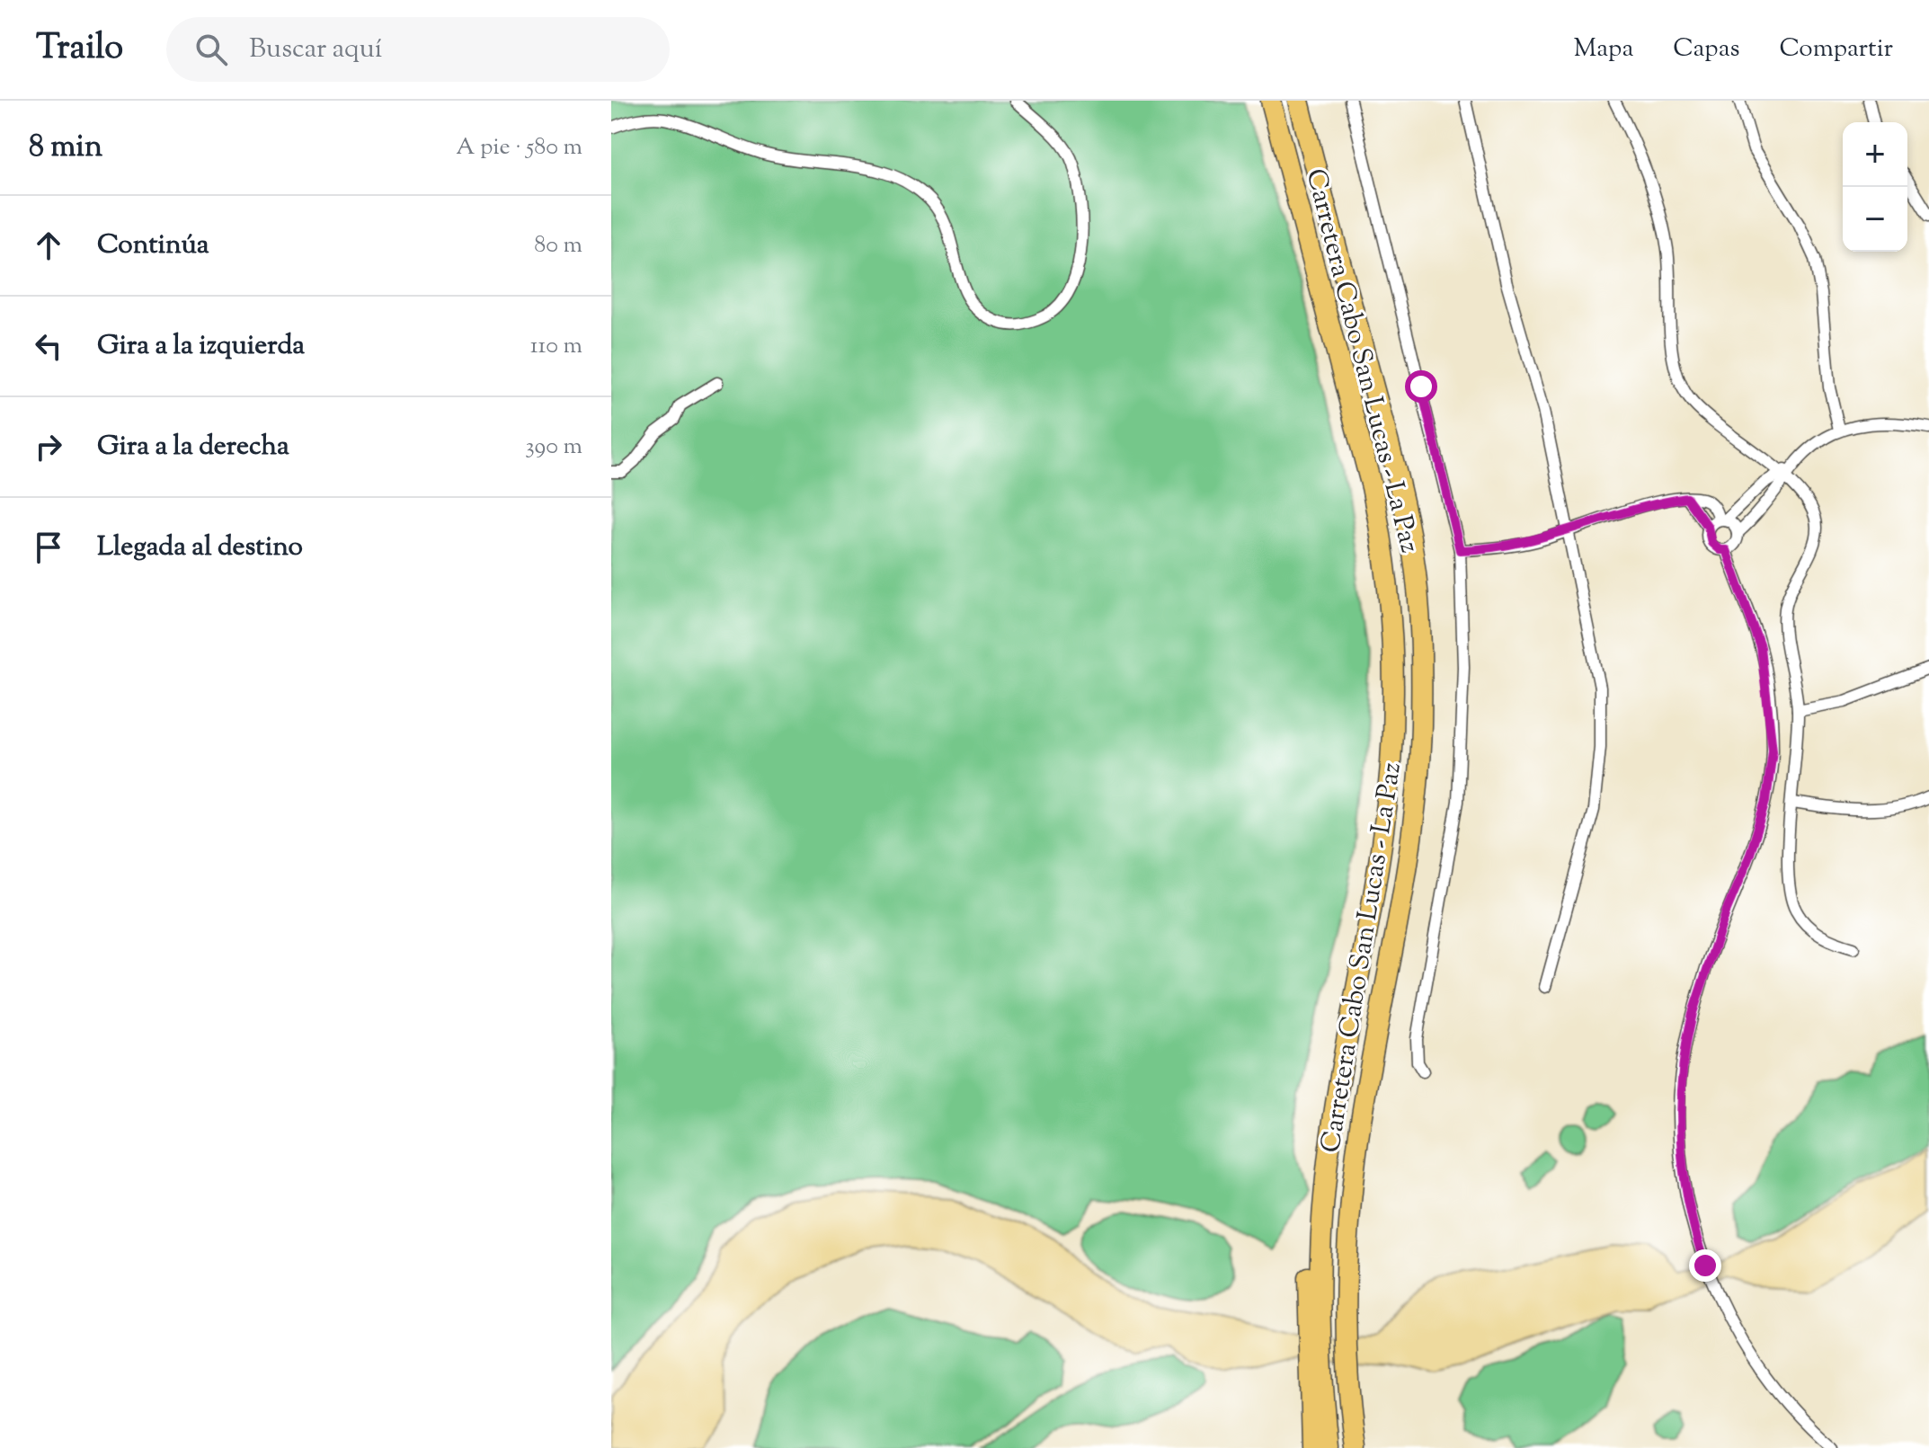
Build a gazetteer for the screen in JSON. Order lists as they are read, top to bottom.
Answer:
{
  "streets": {
    "highway": ["Carretera Cabo San Lucas - La Paz"]
  },
  "page": {
    "header": "Trailo",
    "search": "Buscar aquí",
    "nav": ["Mapa", "Capas", "Compartir"],
    "heading": ["8 min", "A pie · 580 m"],
    "map_buttons": ["+", "−"],
    "list": [
      ["Continúa", "80 m"],
      ["Gira a la izquierda", "110 m"],
      ["Gira a la derecha", "390 m"],
      "Llegada al destino"
    ]
  }
}
